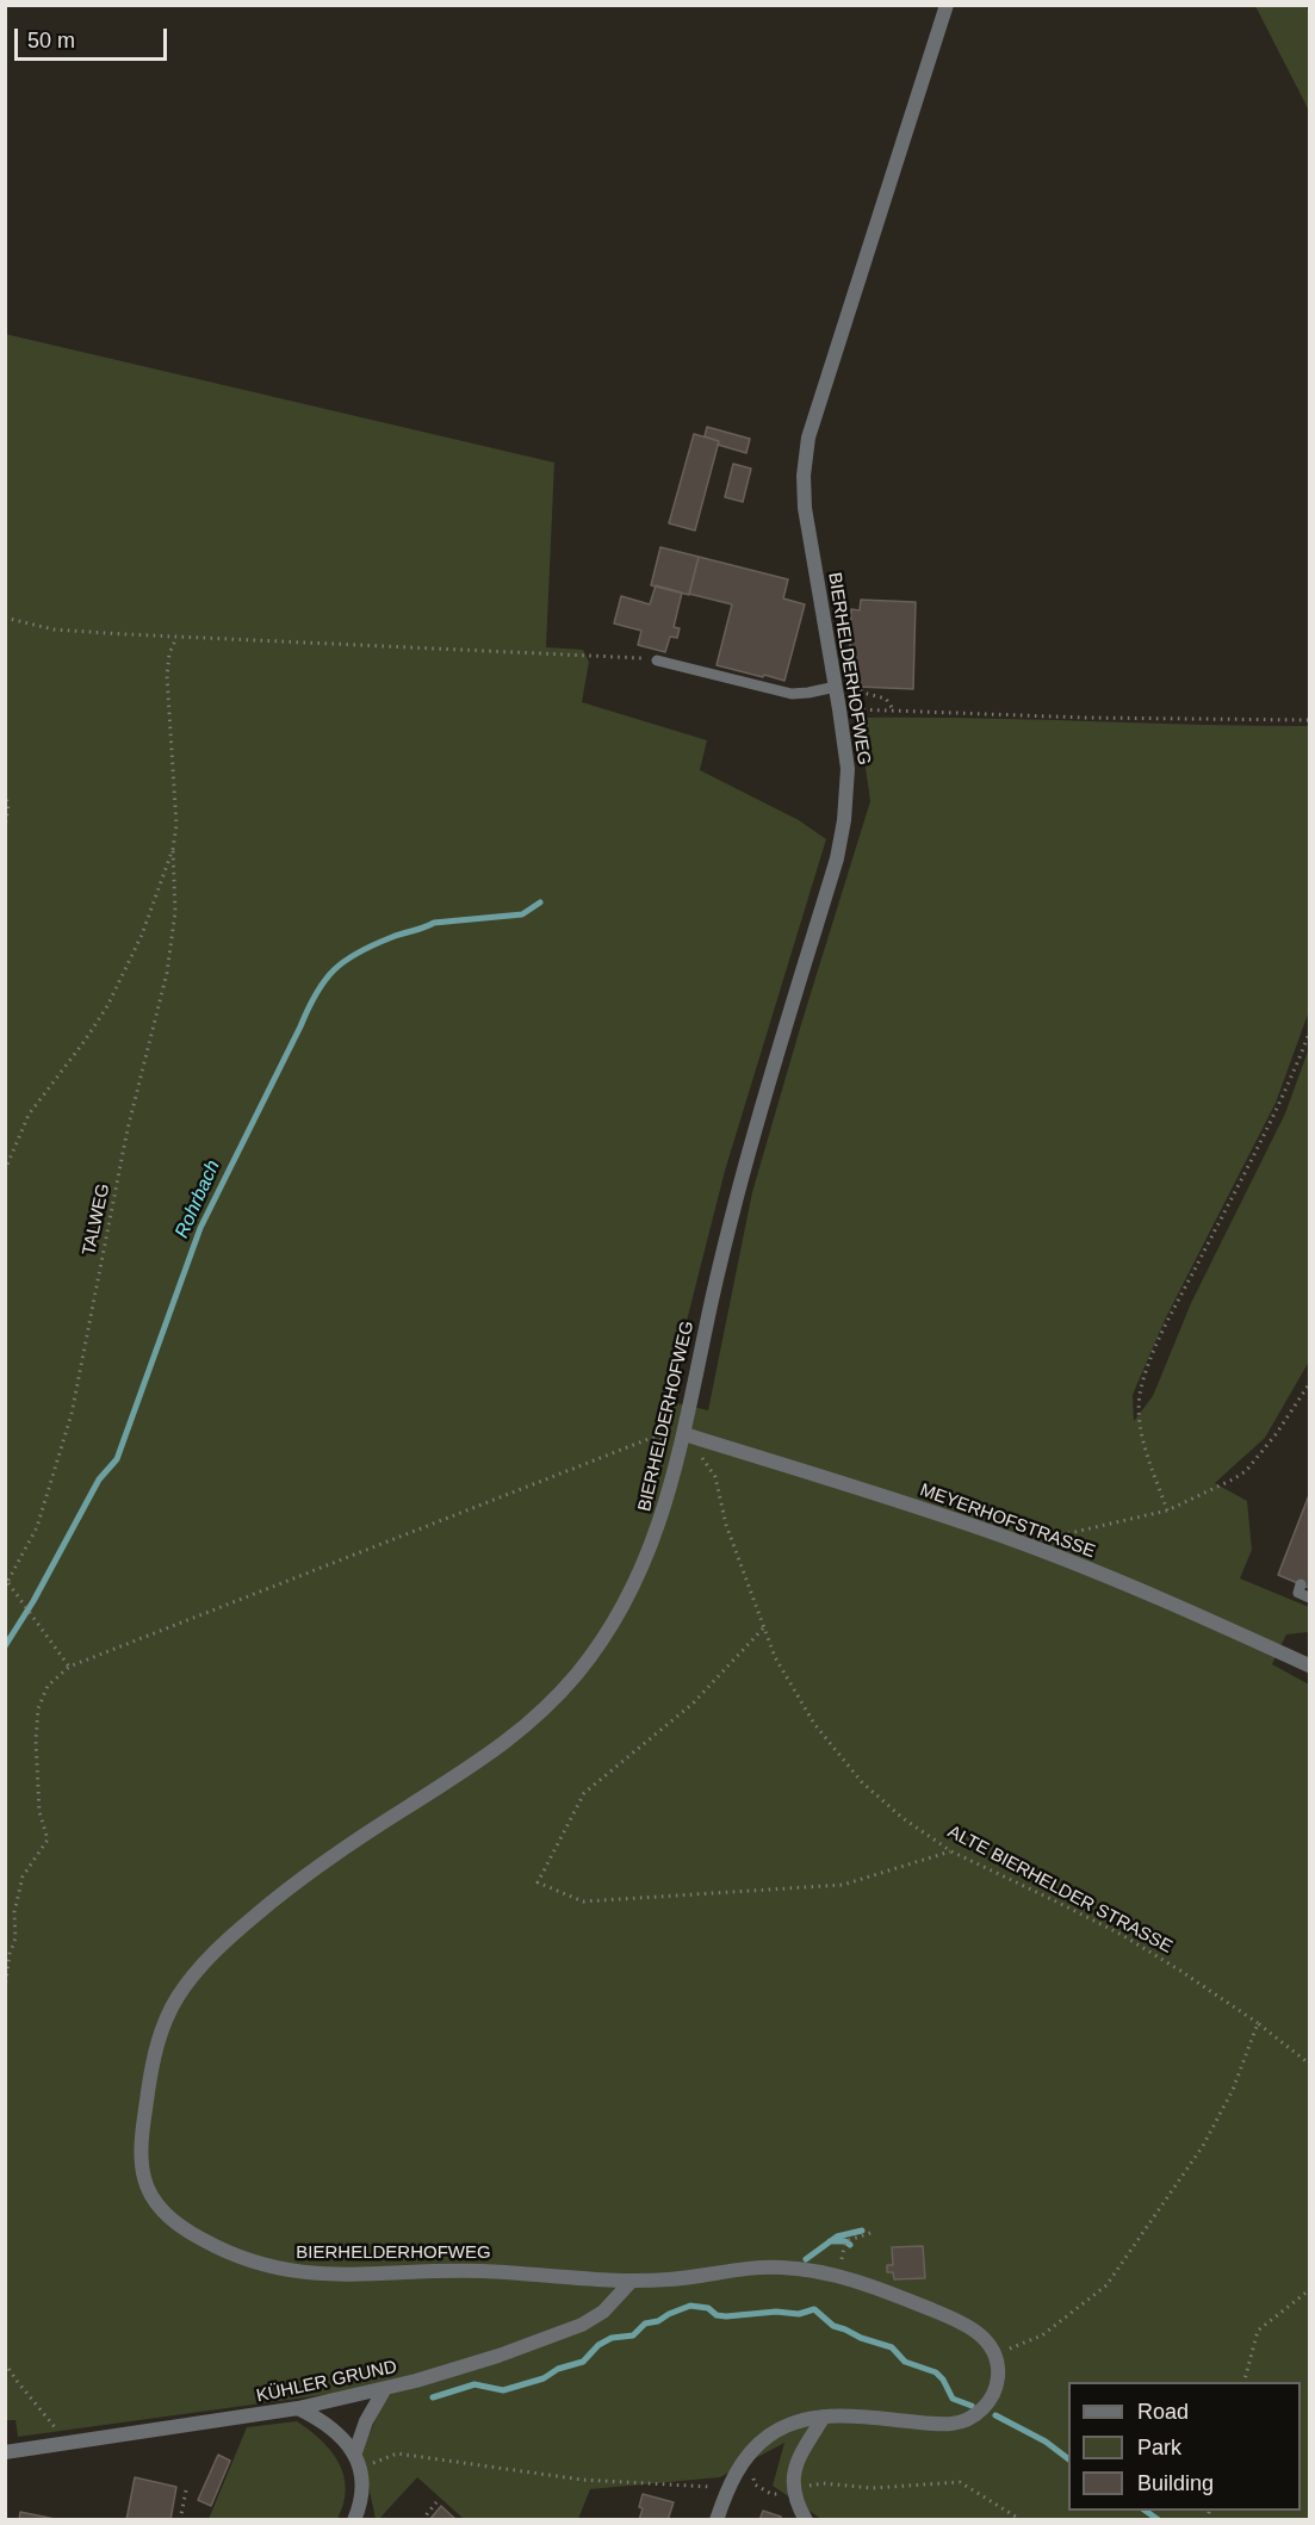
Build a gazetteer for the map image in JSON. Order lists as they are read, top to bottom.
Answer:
{
  "streets": {
    "street": ["BIERHELDERHOFWEG", "MEYERHOFSTRASSE", "KÜHLER GRUND"],
    "path": ["TALWEG", "ALTE BIERHELDER STRASSE"]
  },
  "crossings": [
    ["BIERHELDERHOFWEG", "MEYERHOFSTRASSE"],
    ["BIERHELDERHOFWEG", "ALTE BIERHELDER STRASSE"],
    ["BIERHELDERHOFWEG", "KÜHLER GRUND"],
    ["MEYERHOFSTRASSE", "ALTE BIERHELDER STRASSE"]
  ],
  "water": ["Rohrbach"],
  "legend": ["Road", "Park", "Building"],
  "scale_bar": "50 m"
}
